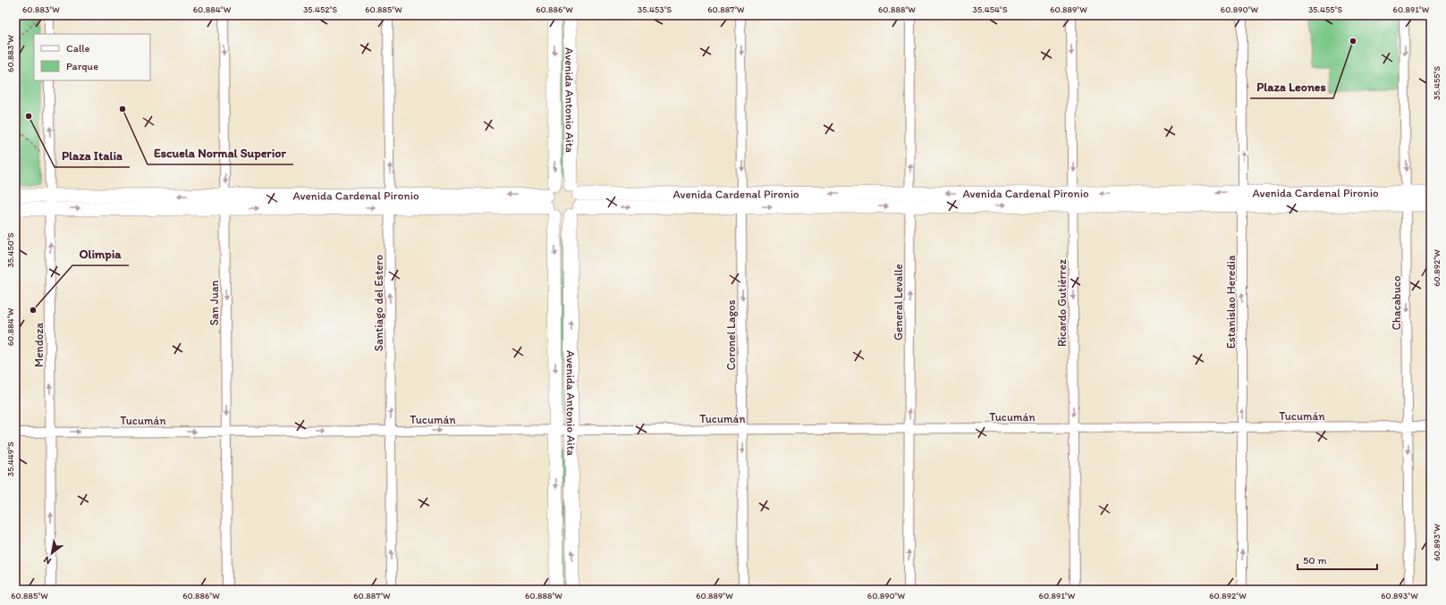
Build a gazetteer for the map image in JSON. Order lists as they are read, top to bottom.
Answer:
{
  "streets": {
    "main road": ["Avenida Antonio Aita", "Avenida Cardenal Pironio"],
    "street": [
      "General Levalle",
      "Estanislao Heredia",
      "San Juan",
      "Santiago del Estero",
      "Ricardo Gutiérrez",
      "Chacabuco",
      "Coronel Lagos",
      "Mendoza",
      "Tucumán"
    ]
  },
  "crossings": [
    ["Avenida Antonio Aita", "Avenida Cardenal Pironio"],
    ["Avenida Antonio Aita", "Tucumán"],
    ["Avenida Cardenal Pironio", "General Levalle"],
    ["Avenida Cardenal Pironio", "Estanislao Heredia"],
    ["Avenida Cardenal Pironio", "San Juan"],
    ["Avenida Cardenal Pironio", "Santiago del Estero"],
    ["Avenida Cardenal Pironio", "Ricardo Gutiérrez"],
    ["Avenida Cardenal Pironio", "Chacabuco"],
    ["Avenida Cardenal Pironio", "Coronel Lagos"],
    ["Avenida Cardenal Pironio", "Mendoza"],
    ["General Levalle", "Tucumán"],
    ["Estanislao Heredia", "Tucumán"],
    ["San Juan", "Tucumán"],
    ["Santiago del Estero", "Tucumán"],
    ["Ricardo Gutiérrez", "Tucumán"],
    ["Chacabuco", "Tucumán"],
    ["Coronel Lagos", "Tucumán"],
    ["Mendoza", "Tucumán"]
  ],
  "one_way": [
    "General Levalle",
    "Estanislao Heredia",
    "San Juan",
    "Santiago del Estero",
    "Ricardo Gutiérrez",
    "Chacabuco",
    "Coronel Lagos",
    "Mendoza",
    "Tucumán"
  ],
  "places": [
    "Plaza Leones",
    "Escuela Normal Superior",
    "Plaza Italia",
    "Olimpia"
  ],
  "legend": ["Calle", "Parque"],
  "scale_bar": "50 m",
  "north": "bottom left",
  "coordinates": [
    "60.883°W",
    "60.884°W",
    "35.452°S",
    "60.885°W",
    "60.886°W",
    "35.453°S",
    "60.887°W",
    "60.888°W",
    "35.454°S",
    "60.889°W",
    "60.890°W",
    "35.455°S",
    "60.891°W",
    "35.450°S",
    "60.892°W",
    "35.449°S",
    "60.893°W"
  ]
}
